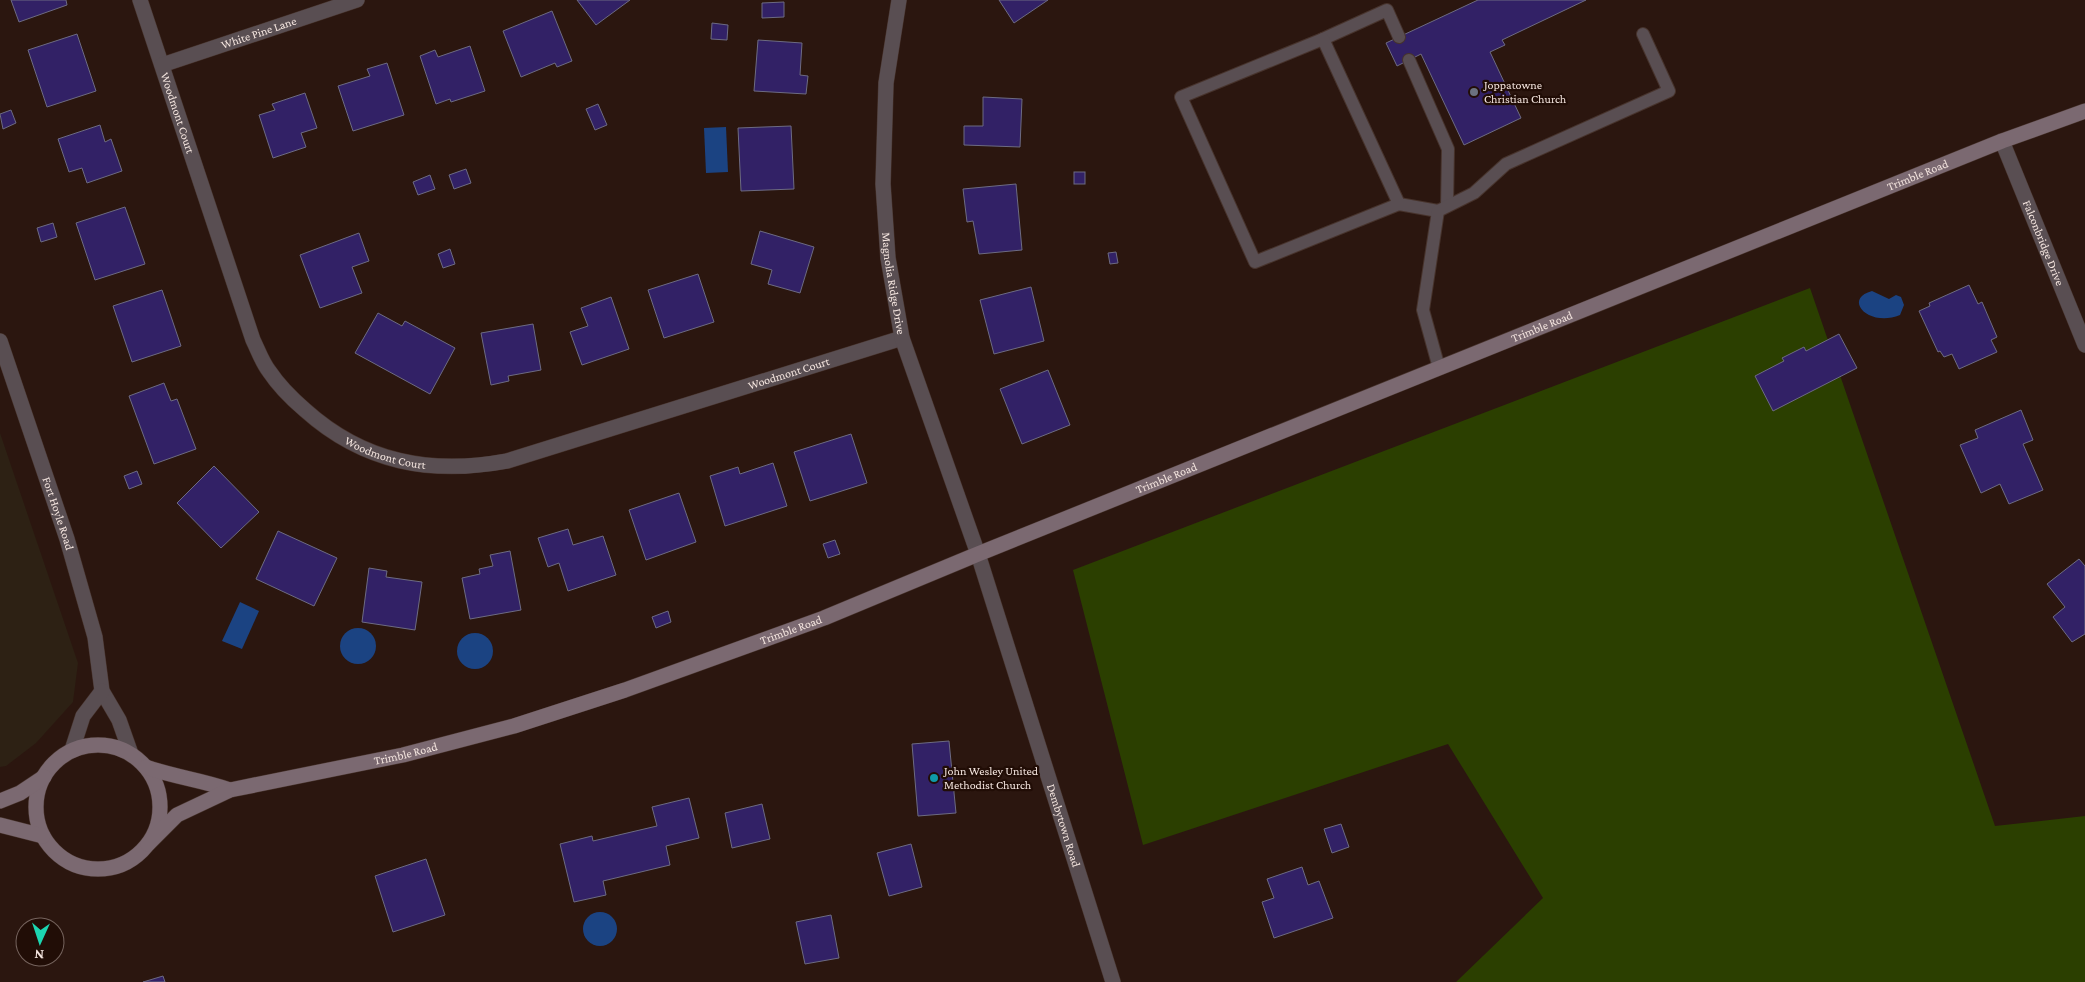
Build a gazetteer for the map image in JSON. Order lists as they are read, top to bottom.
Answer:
{
  "streets": {
    "street": [
      "White Pine Lane",
      "Woodmont Court",
      "Trimble Road",
      "Falconbridge Drive",
      "Magnolia Ridge Drive",
      "Fort Hoyle Road",
      "Dembytown Road"
    ]
  },
  "crossings": [
    ["White Pine Lane", "Woodmont Court"],
    ["Woodmont Court", "Magnolia Ridge Drive"],
    ["Trimble Road", "Falconbridge Drive"],
    ["Trimble Road", "Magnolia Ridge Drive"],
    ["Trimble Road", "Fort Hoyle Road"],
    ["Trimble Road", "Dembytown Road"],
    ["Magnolia Ridge Drive", "Dembytown Road"]
  ],
  "places": ["Joppatowne Christian Church", "John Wesley United Methodist Church"],
  "north": "bottom"
}
